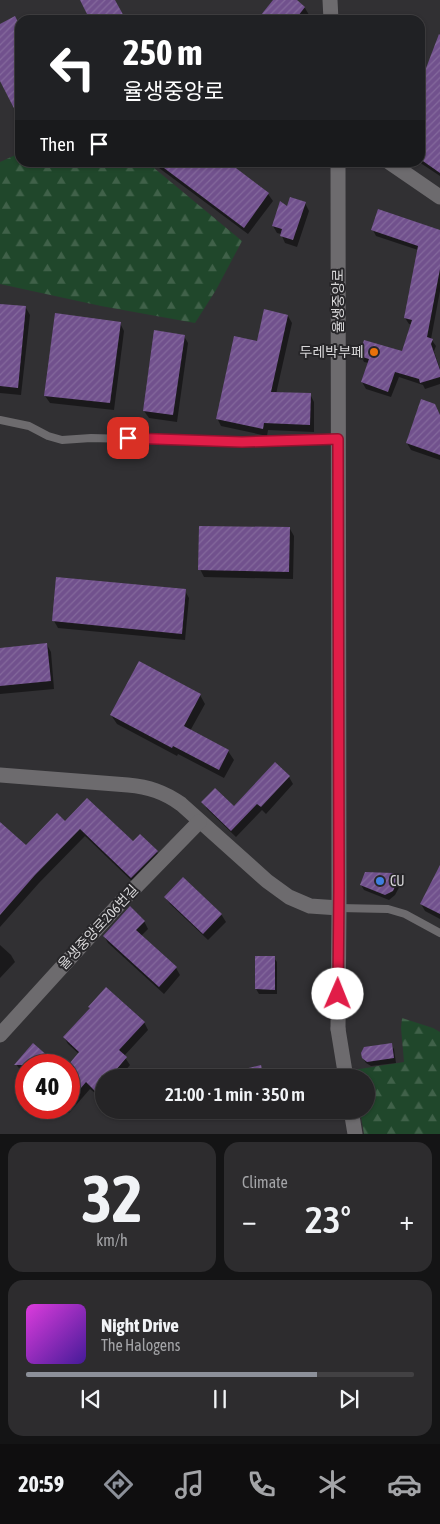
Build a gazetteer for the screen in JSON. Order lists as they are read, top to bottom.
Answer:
{
  "streets": {
    "street": ["율생중앙로", "율생중앙로206번길"]
  },
  "places": ["두레박부페", "CU"],
  "page": {
    "turn": ["250 m", "율생중앙로"],
    "then": "Then",
    "limit": "40",
    "trip": "21:00 · 1 min · 350 m",
    "tile": [
      ["32", "km/h"],
      "Climate"
    ],
    "heat": ["−", "23°", "+"],
    "song": ["Night Drive", "The Halogens"],
    "tabs": "20:59"
  }
}
